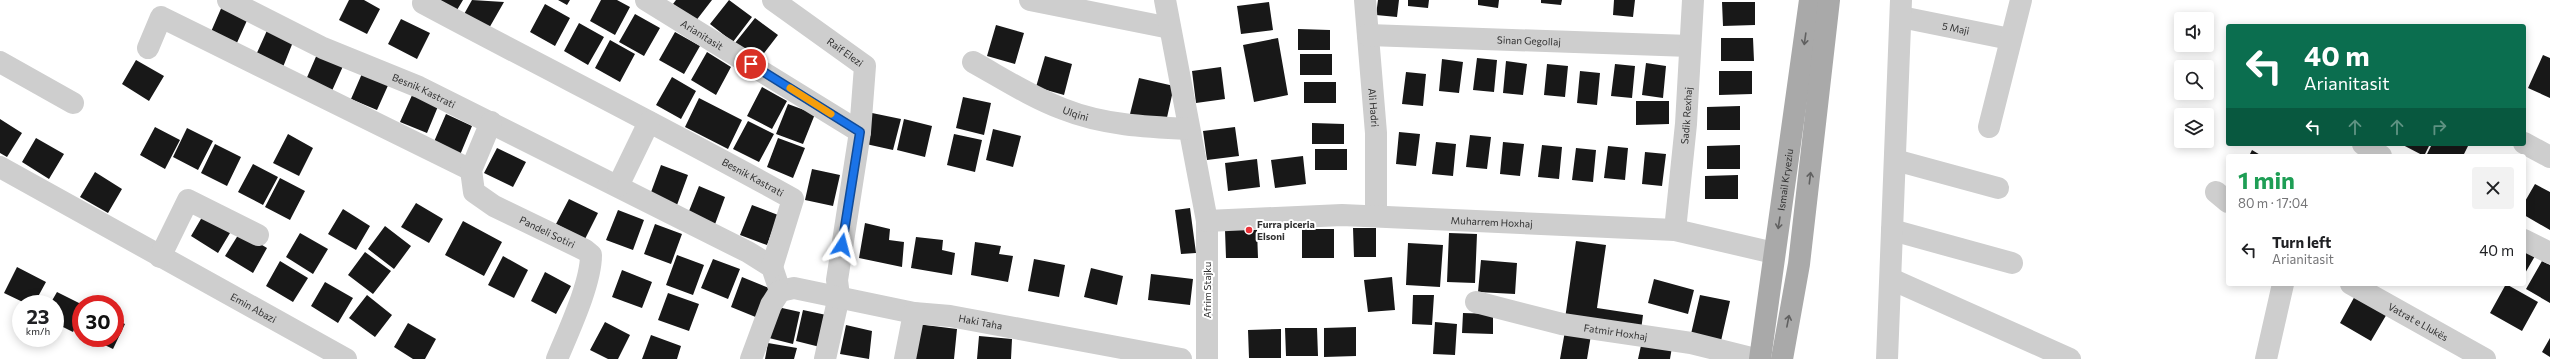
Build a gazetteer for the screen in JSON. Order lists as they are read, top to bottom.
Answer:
{
  "streets": {
    "main road": ["Ismail Kryeziu"],
    "street": [
      "5 Maji",
      "Arianitasit",
      "Sinan Gegollaj",
      "Raif Elezi",
      "Besnik Kastrati",
      "Ali Hadri",
      "Ulqini",
      "Sadik Rexhaj",
      "Muharrem Hoxhaj",
      "Pandeli Sotiri",
      "Afrim Stajku",
      "Emin Abazi",
      "Haki Taha",
      "Vatrat e Llukës",
      "Fatmir Hoxhaj"
    ]
  },
  "crossings": [
    ["Arianitasit", "Raif Elezi"],
    ["Sinan Gegollaj", "Ali Hadri"],
    ["Sinan Gegollaj", "Sadik Rexhaj"],
    ["Raif Elezi", "Haki Taha"],
    ["Ali Hadri", "Muharrem Hoxhaj"],
    ["Sadik Rexhaj", "Muharrem Hoxhaj"],
    ["Ismail Kryeziu", "Muharrem Hoxhaj"],
    ["Muharrem Hoxhaj", "Afrim Stajku"]
  ],
  "places": ["Furra piceria Elsoni"],
  "page": {
    "turn": ["40 m", "Arianitasit"],
    "heading": ["1 min", "80 m · 17:04"],
    "list": [
      {
        "name": "Turn left",
        "note": "Arianitasit",
        "value": "40 m"
      }
    ],
    "speed": "23 km/h",
    "limit": "30"
  }
}
